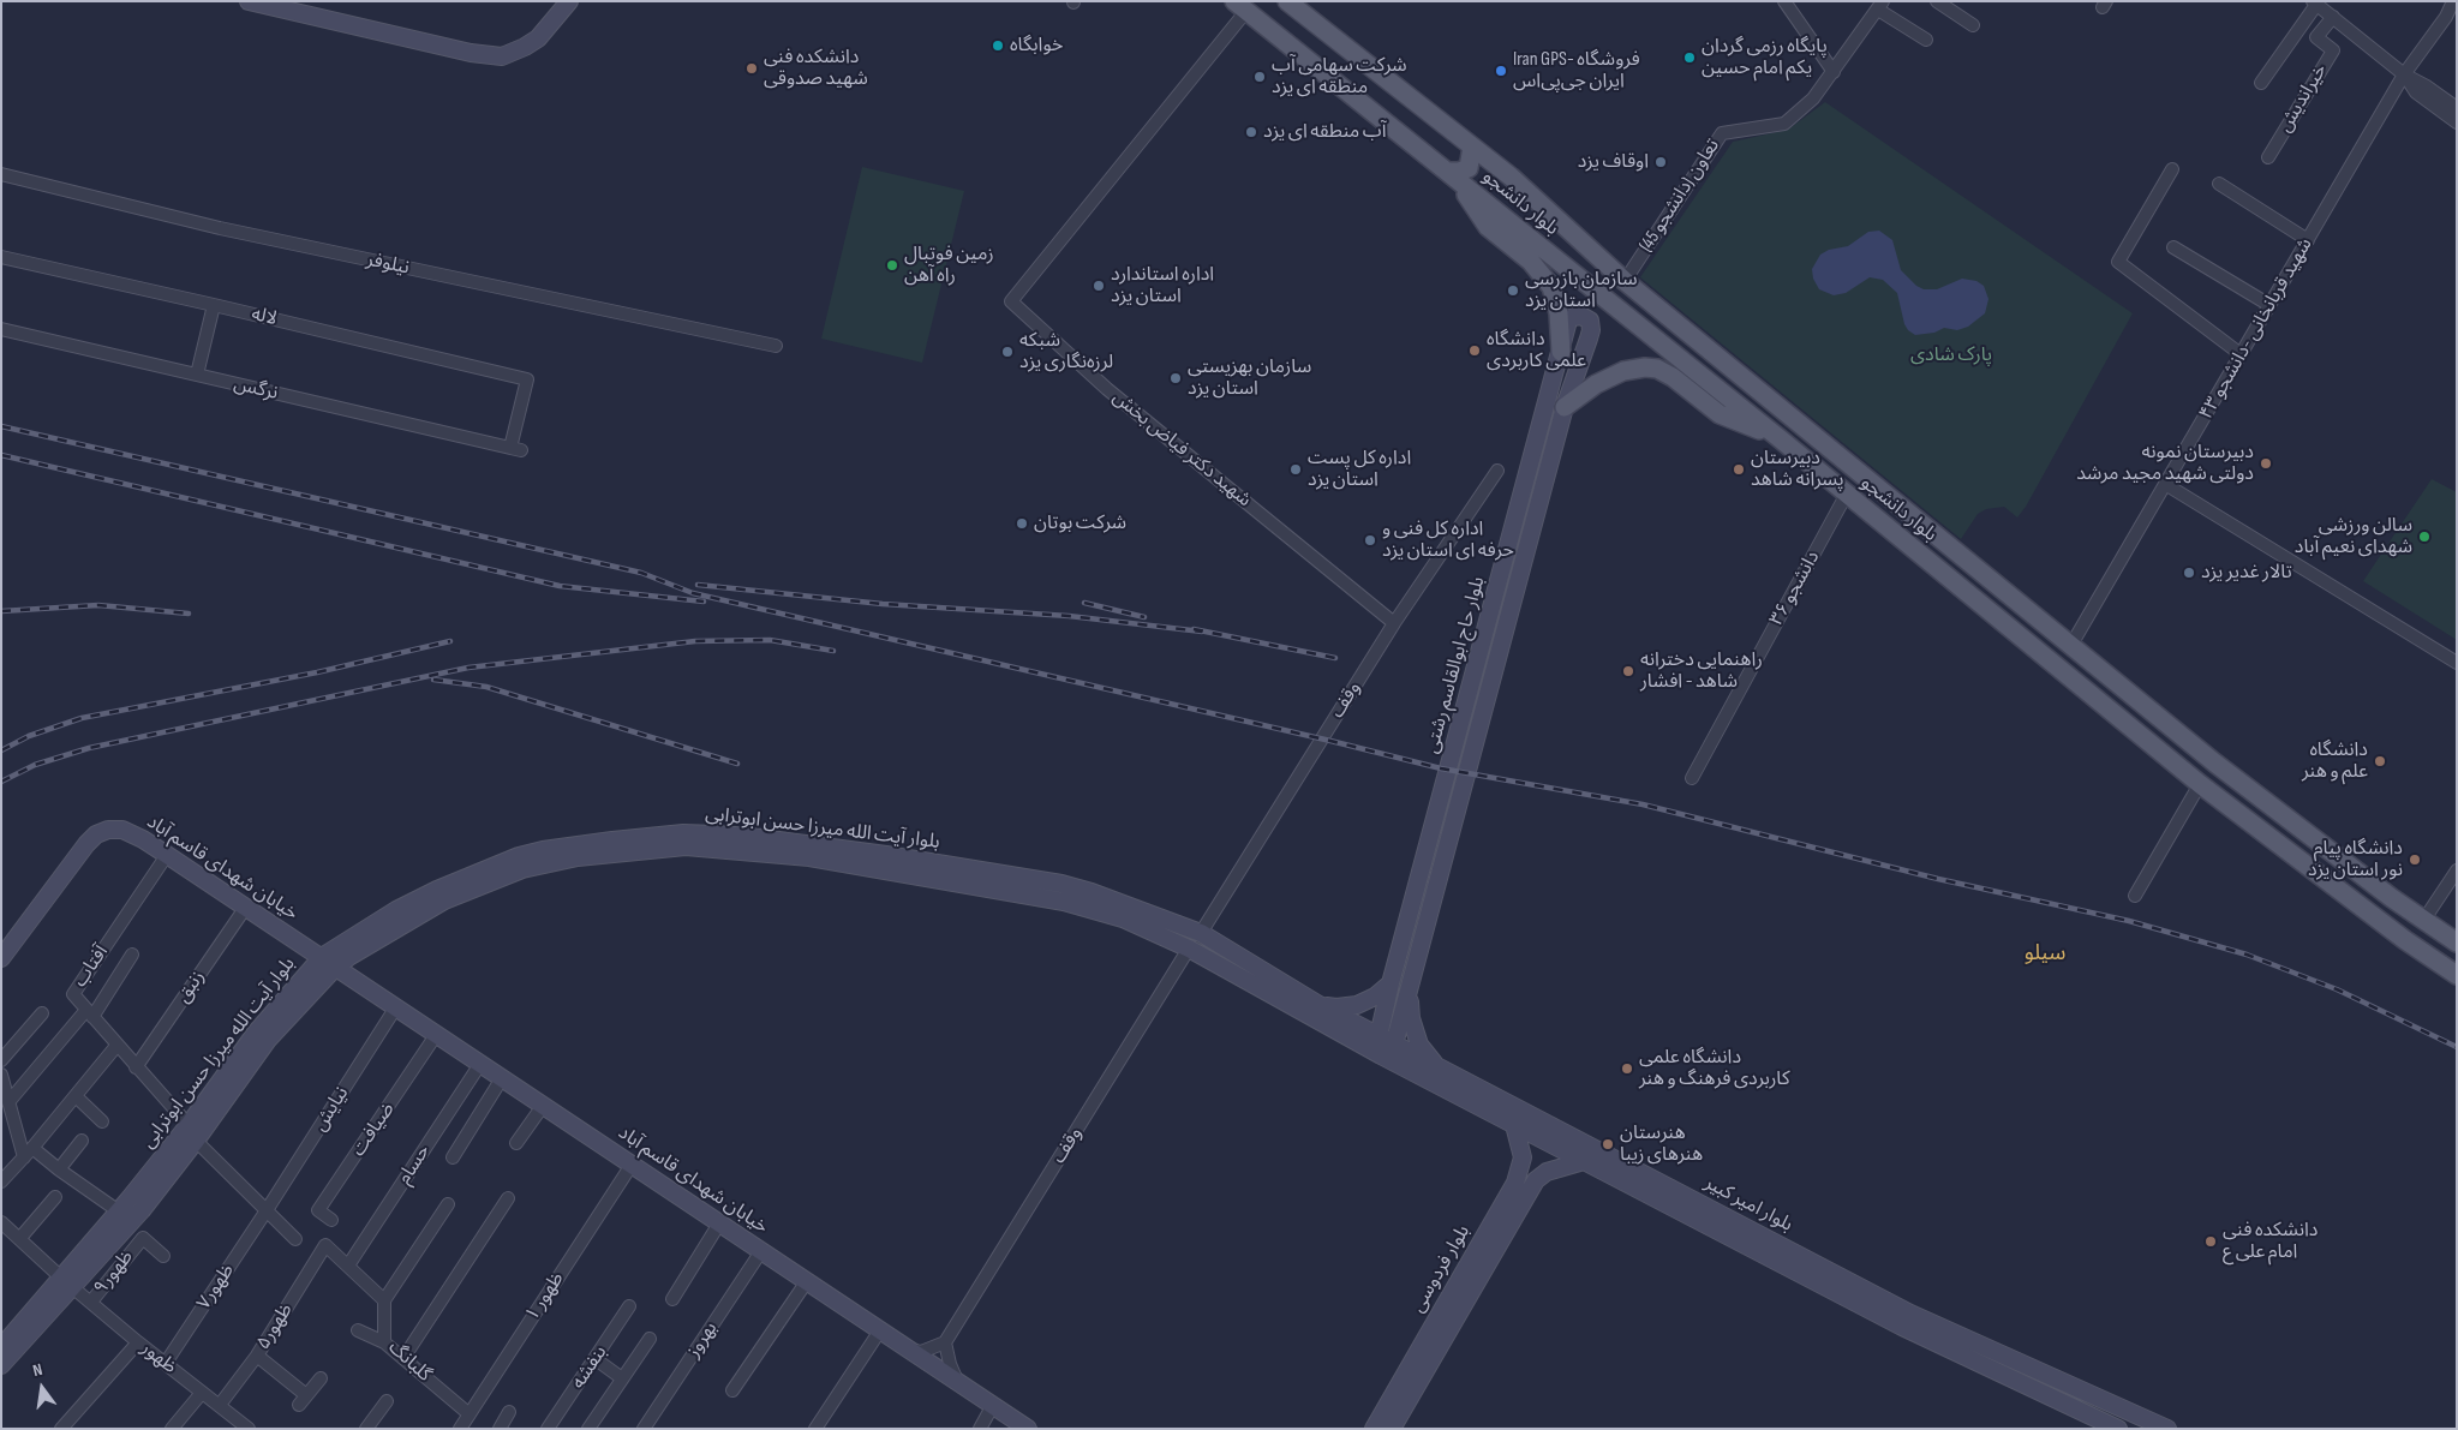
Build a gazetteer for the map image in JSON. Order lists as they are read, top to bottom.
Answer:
{
  "streets": {
    "main road": [
      "بلوار دانشجو",
      "بلوار حاج ابوالقاسم رشتی",
      "بلوار آیت الله میرزا حسن ابوترابی",
      "خیابان شهدای قاسم آباد",
      "بلوار امیر کبیر",
      "بلوار فردوسی"
    ],
    "street": [
      "خیراندیش",
      "تعاون (دانشجو 45)",
      "نیلوفر",
      "لاله",
      "شهید قربانخانی -دانشجو ۴۳",
      "نرگس",
      "شهید دکتر فیاض بخش",
      "دانشجو ۳۶",
      "وقف",
      "آفتاب",
      "زنبق",
      "نيايش",
      "ضیافت",
      "حسام",
      "ظهور۹",
      "ظهور۷",
      "ظهور ۱",
      "ظهور۵",
      "بهروز",
      "ظهور",
      "گلبانگ",
      "بنفشه"
    ]
  },
  "crossings": [
    ["تعاون (دانشجو 45)", "بلوار دانشجو"],
    ["بلوار دانشجو", "شهید قربانخانی -دانشجو ۴۳"],
    ["بلوار دانشجو", "شهید دکتر فیاض بخش"],
    ["بلوار دانشجو", "دانشجو ۳۶"],
    ["لاله", "نرگس"],
    ["شهید دکتر فیاض بخش", "وقف"],
    ["بلوار حاج ابوالقاسم رشتی", "بلوار امیر کبیر"],
    ["وقف", "بلوار آیت الله میرزا حسن ابوترابی"],
    ["بلوار آیت الله میرزا حسن ابوترابی", "خیابان شهدای قاسم آباد"],
    ["بلوار آیت الله میرزا حسن ابوترابی", "آفتاب"],
    ["بلوار آیت الله میرزا حسن ابوترابی", "بلوار امیر کبیر"],
    ["بلوار آیت الله میرزا حسن ابوترابی", "ظهور"],
    ["خیابان شهدای قاسم آباد", "آفتاب"],
    ["خیابان شهدای قاسم آباد", "زنبق"],
    ["خیابان شهدای قاسم آباد", "نيايش"],
    ["خیابان شهدای قاسم آباد", "ضیافت"],
    ["خیابان شهدای قاسم آباد", "حسام"],
    ["خیابان شهدای قاسم آباد", "ظهور ۱"],
    ["خیابان شهدای قاسم آباد", "بهروز"],
    ["آفتاب", "زنبق"],
    ["نيايش", "ظهور۷"],
    ["حسام", "ظهور۵"],
    ["بلوار امیر کبیر", "بلوار فردوسی"],
    ["ظهور۹", "ظهور"],
    ["ظهور۷", "ظهور"],
    ["ظهور ۱", "گلبانگ"],
    ["ظهور۵", "ظهور"]
  ],
  "districts": ["سیلو"],
  "parks": ["پارک شادی"],
  "places": [
    "خوابگاه",
    "پایگاه رزمی گردان یکم امام حسین",
    "دانشکده فنی شهید صدوقی",
    "Iran GPS- ‌‌‌‌فروشگاه ایران جی‌پی‌اس",
    "شرکت سهامی آب منطقه ای یزد",
    "آب منطقه ای یزد",
    "اوقاف یزد",
    "زمین فوتبال راه آهن",
    "اداره استاندارد استان یزد",
    "سازمان بازرسی استان یزد",
    "دانشگاه علمی کاربردی",
    "شبکه لرزه‌نگاری یزد",
    "سازمان بهزیستی استان یزد",
    "دبیرستان نمونه دولتی شهید مجید مرشد",
    "اداره کل پست استان یزد",
    "دبیرستان پسرانه شاهد",
    "شرکت بوتان",
    "سالن ورزشی شهدای نعیم آباد",
    "اداره کل فنی و حرفه ای استان یزد",
    "تالار غدیر یزد",
    "راهنمایی دخترانه شاهد - افشار",
    "دانشگاه علم و هنر",
    "دانشگاه پیام نور استان یزد",
    "دانشگاه علمی کاربردی فرهنگ و هنر",
    "هنرستان هنرهای زیبا",
    "دانشکده فنی امام علی ع"
  ],
  "north": "top"
}
